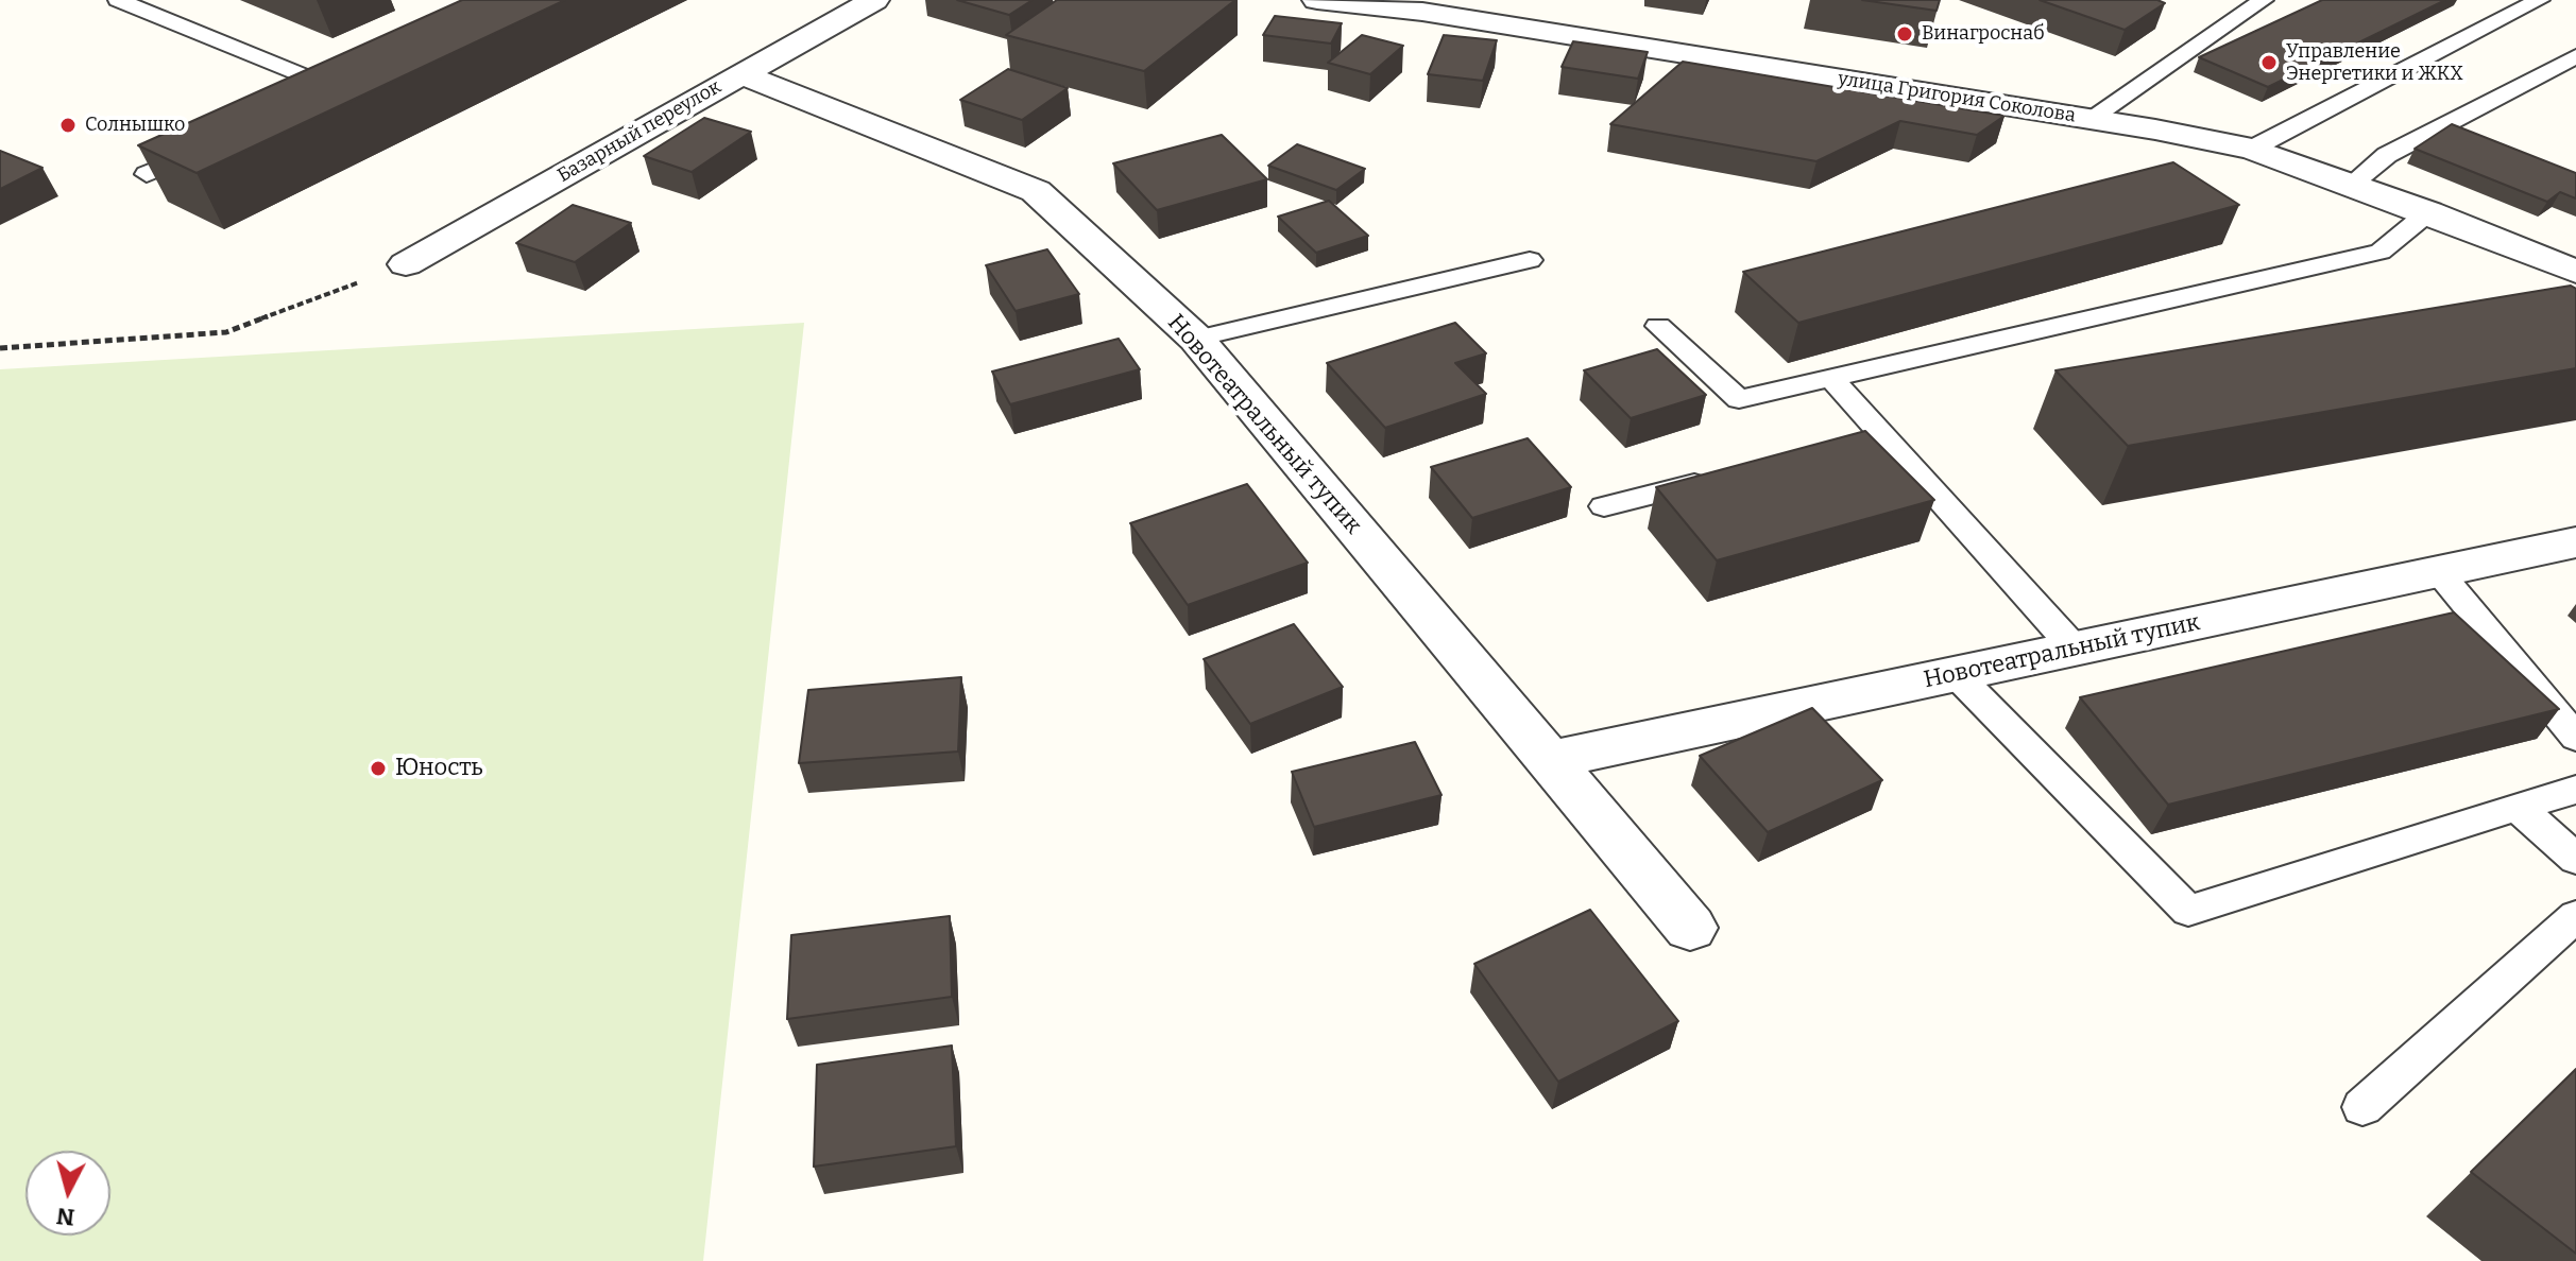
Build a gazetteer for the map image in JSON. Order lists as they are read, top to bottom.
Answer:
{
  "streets": {
    "street": ["улица Григория Соколова", "Базарный переулок", "Новотеатральный тупик"]
  },
  "crossings": [
    ["Базарный переулок", "Новотеатральный тупик"]
  ],
  "places": [
    "Винагроснаб",
    "Управление Энергетики и ЖКХ",
    "Солнышко",
    "Юность"
  ],
  "north": "bottom"
}
